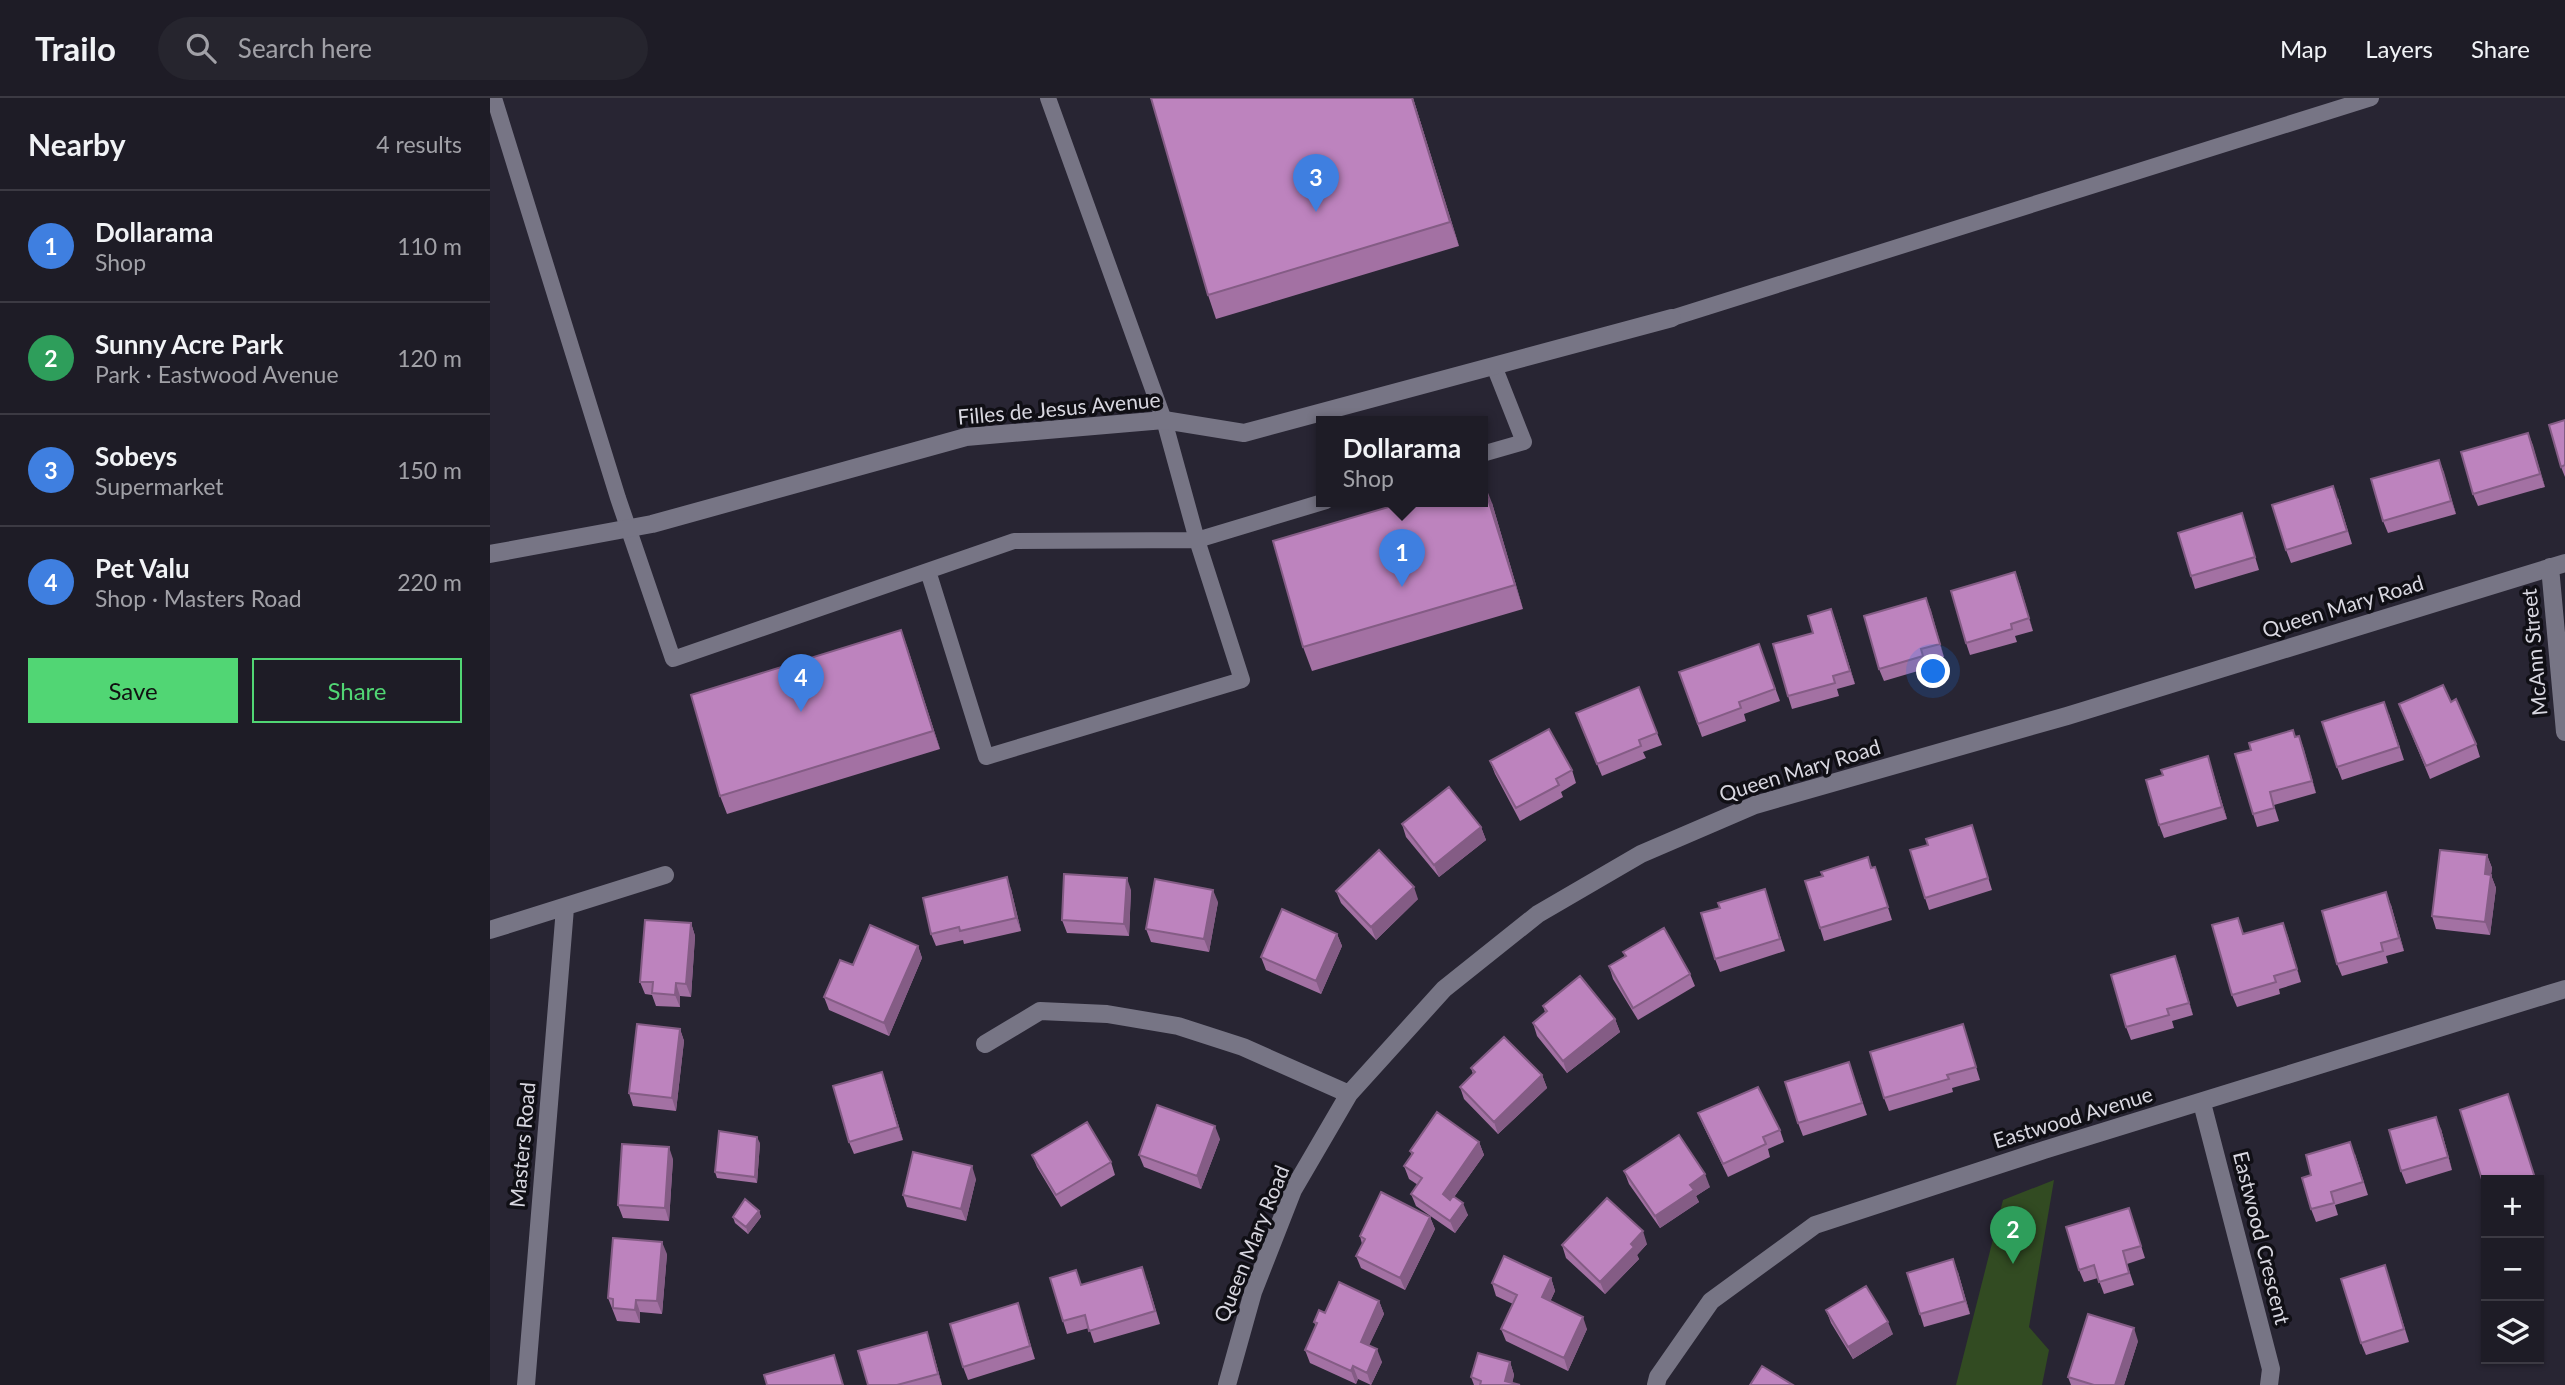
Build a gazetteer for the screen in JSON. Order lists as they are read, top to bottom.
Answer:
{
  "streets": {
    "street": [
      "Filles de Jesus Avenue",
      "Queen Mary Road",
      "McAnn Street",
      "Eastwood Avenue",
      "Masters Road",
      "Eastwood Crescent"
    ]
  },
  "crossings": [
    ["Queen Mary Road", "McAnn Street"],
    ["Eastwood Avenue", "Eastwood Crescent"]
  ],
  "page": {
    "header": "Trailo",
    "search": "Search here",
    "nav": ["Map", "Layers", "Share"],
    "heading": ["Nearby", "4 results"],
    "pins": [
      "3",
      "1",
      "4",
      "2"
    ],
    "list": [
      {
        "mark": "1",
        "name": "Dollarama",
        "note": "Shop",
        "value": "110 m"
      },
      {
        "mark": "2",
        "name": "Sunny Acre Park",
        "note": "Park · Eastwood Avenue",
        "value": "120 m"
      },
      {
        "mark": "3",
        "name": "Sobeys",
        "note": "Supermarket",
        "value": "150 m"
      },
      {
        "mark": "4",
        "name": "Pet Valu",
        "note": "Shop · Masters Road",
        "value": "220 m"
      }
    ],
    "popup": ["Dollarama", "Shop"],
    "buttons": ["Save", "Share"],
    "map_buttons": ["+", "−"]
  }
}
